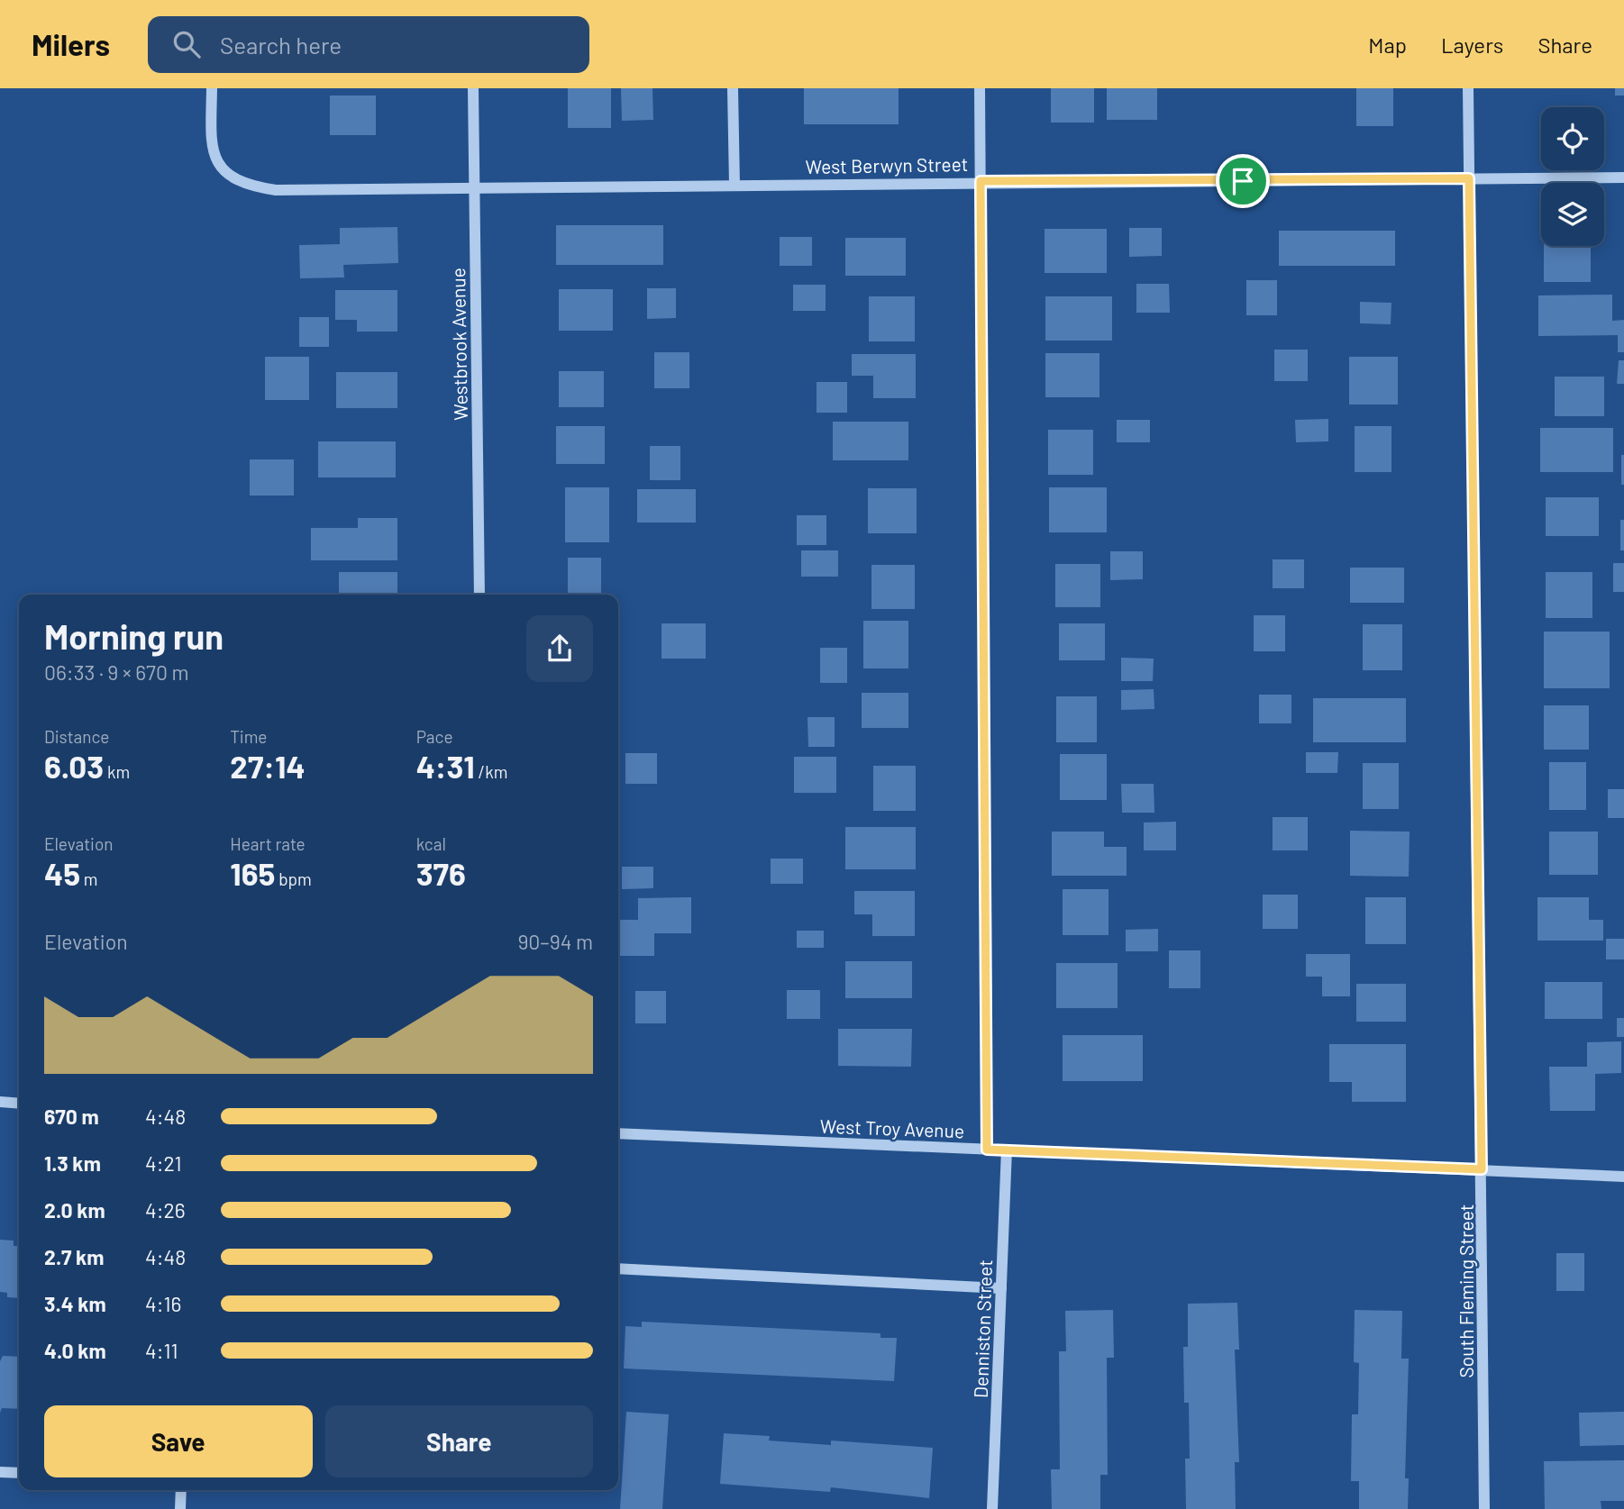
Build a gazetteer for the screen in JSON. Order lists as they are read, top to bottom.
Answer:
{
  "streets": {
    "street": [
      "West Berwyn Street",
      "Westbrook Avenue",
      "West Troy Avenue",
      "South Fleming Street",
      "Denniston Street"
    ]
  },
  "crossings": [
    ["West Berwyn Street", "Westbrook Avenue"],
    ["West Berwyn Street", "South Fleming Street"],
    ["West Troy Avenue", "South Fleming Street"],
    ["West Troy Avenue", "Denniston Street"]
  ],
  "page": {
    "header": "Milers",
    "search": "Search here",
    "nav": ["Map", "Layers", "Share"],
    "heading": ["Morning run", "06:33 · 9 × 670 m"],
    "stats": [
      ["Distance", "6.03 km"],
      ["Time", "27:14"],
      ["Pace", "4:31 /km"],
      ["Elevation", "45 m"],
      ["Heart rate", "165 bpm"],
      ["kcal", "376"]
    ],
    "chart": ["Elevation", "90–94 m"],
    "list": [
      {
        "name": "670 m",
        "note": "4:48"
      },
      {
        "name": "1.3 km",
        "note": "4:21"
      },
      {
        "name": "2.0 km",
        "note": "4:26"
      },
      {
        "name": "2.7 km",
        "note": "4:48"
      },
      {
        "name": "3.4 km",
        "note": "4:16"
      },
      {
        "name": "4.0 km",
        "note": "4:11"
      }
    ],
    "buttons": ["Save", "Share"]
  }
}
